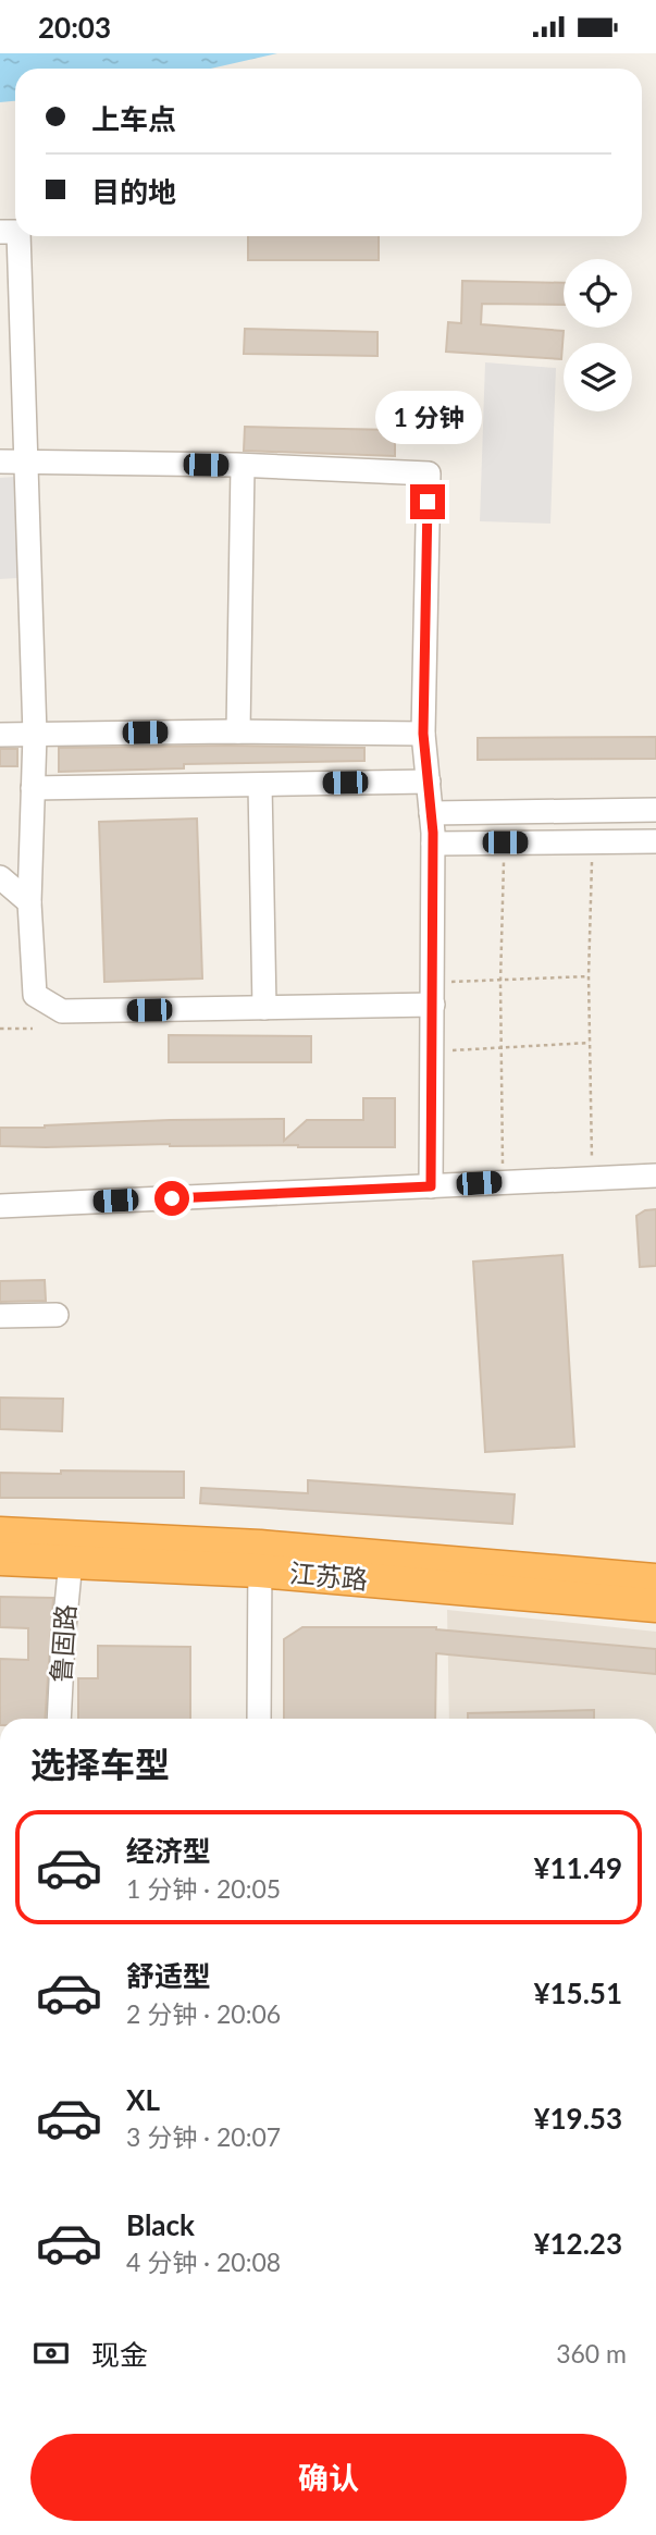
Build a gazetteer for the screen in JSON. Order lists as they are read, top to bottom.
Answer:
{
  "streets": {
    "highway": ["江苏路"],
    "street": ["鲁固路"]
  },
  "crossings": [
    ["江苏路", "鲁固路"]
  ],
  "page": {
    "status": "20:03",
    "banner": ["上车点", "目的地"],
    "bubble": "1 分钟",
    "heading": "选择车型",
    "list": [
      {
        "name": "经济型",
        "note": "1 分钟 · 20:05",
        "value": "¥11.49"
      },
      {
        "name": "舒适型",
        "note": "2 分钟 · 20:06",
        "value": "¥15.51"
      },
      {
        "name": "XL",
        "note": "3 分钟 · 20:07",
        "value": "¥19.53"
      },
      {
        "name": "Black",
        "note": "4 分钟 · 20:08",
        "value": "¥12.23"
      }
    ],
    "pay": ["现金", "360 m"],
    "buttons": "确认"
  }
}
